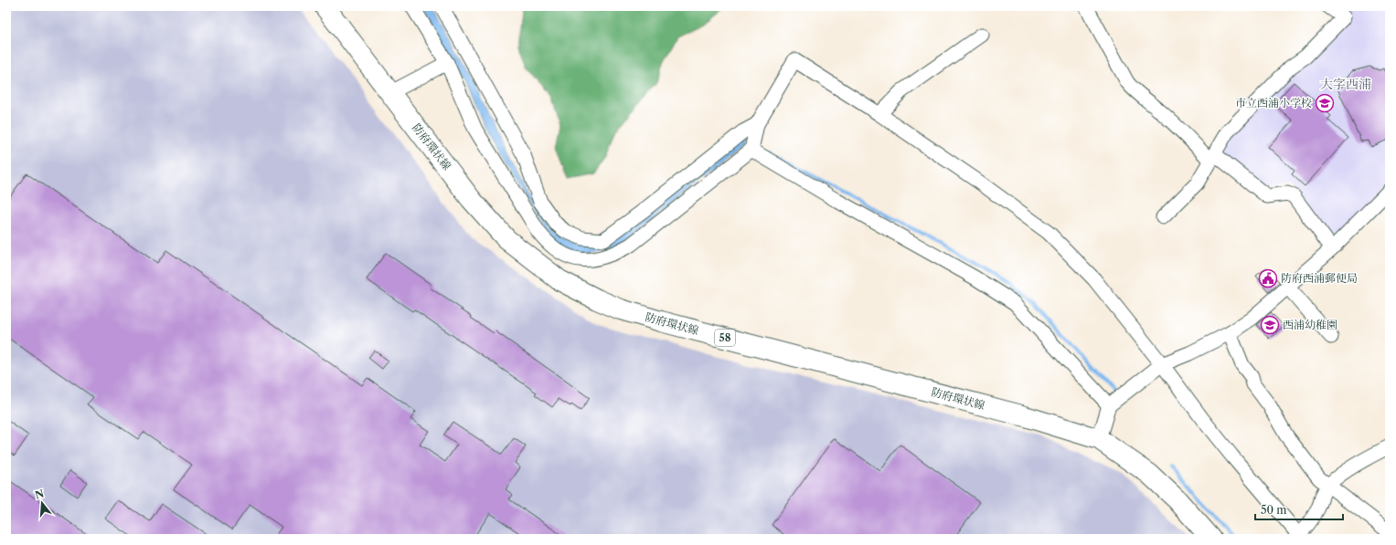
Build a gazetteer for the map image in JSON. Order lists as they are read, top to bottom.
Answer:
{
  "streets": {
    "main road": ["防府環状線", "58"]
  },
  "districts": ["大字西浦"],
  "places": {
    "school or university": ["市立西浦小学校", "西浦幼稚園"],
    "public building": ["防府西浦郵便局"]
  },
  "scale_bar": "50 m",
  "north": "top"
}
